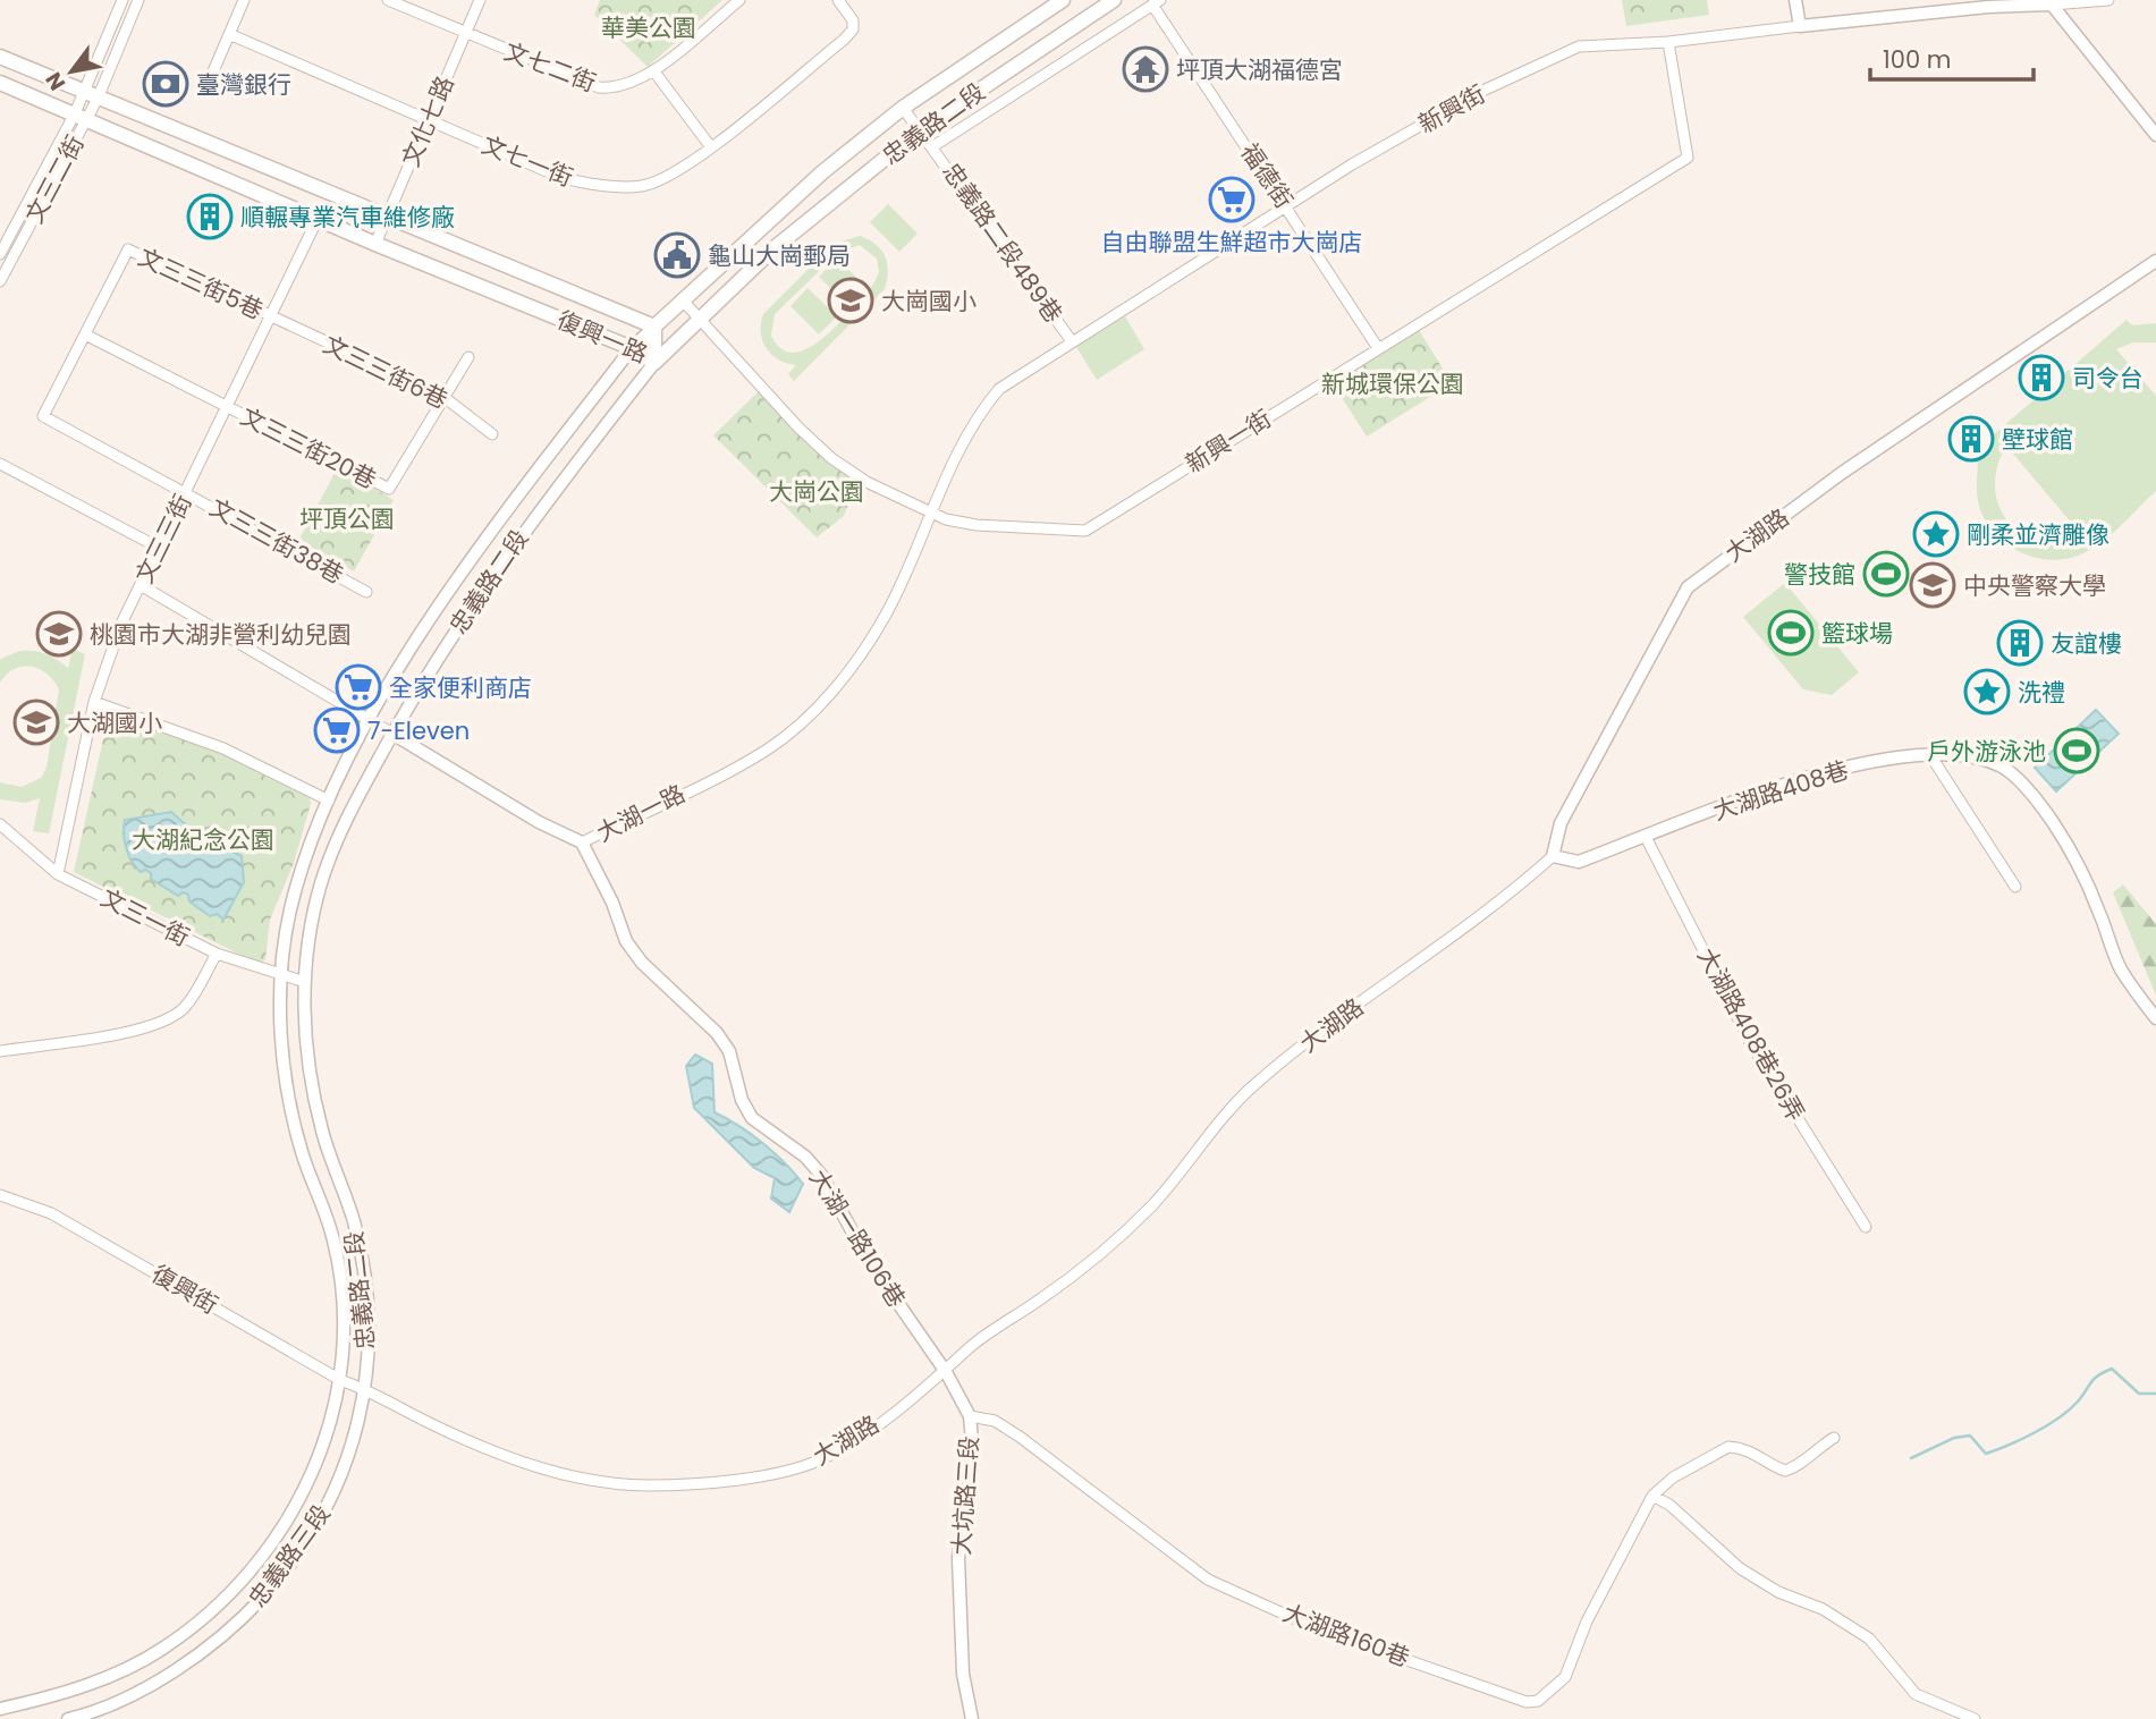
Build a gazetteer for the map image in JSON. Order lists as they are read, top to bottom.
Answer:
{
  "streets": {
    "main road": ["忠義路二段", "復興一路"],
    "street": [
      "文七二街",
      "新興街",
      "文化七路",
      "文七一街",
      "福德街",
      "文三二街",
      "忠義路二段489巷",
      "文三三街5巷",
      "文三三街6巷",
      "新興一街",
      "文三三街20巷",
      "大湖路",
      "文三三街",
      "文三三街38巷",
      "大湖路408巷",
      "大湖一路",
      "文三一街",
      "大湖路408巷26弄",
      "大湖一路106巷",
      "復興街",
      "大坑路三段",
      "忠義路三段",
      "大湖路160巷"
    ]
  },
  "crossings": [
    ["文七二街", "文化七路"],
    ["新興街", "福德街"],
    ["新興街", "忠義路二段489巷"],
    ["新興街", "新興一街"],
    ["新興街", "大湖一路"],
    ["文化七路", "文七一街"],
    ["文化七路", "復興一路"],
    ["忠義路二段", "忠義路二段489巷"],
    ["忠義路二段", "復興一路"],
    ["忠義路二段", "新興一街"],
    ["忠義路二段", "大湖路"],
    ["忠義路二段", "大湖一路"],
    ["忠義路二段", "文三一街"],
    ["忠義路二段", "復興街"],
    ["忠義路二段", "忠義路三段"],
    ["福德街", "新興一街"],
    ["文三二街", "復興一路"],
    ["文三三街5巷", "文三三街6巷"],
    ["文三三街5巷", "文三三街20巷"],
    ["文三三街5巷", "文三三街"],
    ["文三三街5巷", "文三三街38巷"],
    ["復興一路", "文三三街"],
    ["文三三街6巷", "文三三街20巷"],
    ["文三三街6巷", "文三三街"],
    ["新興一街", "大湖一路"],
    ["文三三街20巷", "文三三街"],
    ["文三三街20巷", "文三三街38巷"],
    ["大湖路", "大湖路408巷"],
    ["大湖路", "大湖一路106巷"],
    ["大湖路", "復興街"],
    ["大湖路", "大坑路三段"],
    ["大湖路", "忠義路三段"],
    ["文三三街", "文三三街38巷"],
    ["文三三街", "大湖一路"],
    ["文三三街", "文三一街"],
    ["大湖路408巷", "大湖路408巷26弄"],
    ["大湖一路", "大湖一路106巷"],
    ["大湖一路106巷", "大坑路三段"],
    ["復興街", "忠義路三段"],
    ["大坑路三段", "大湖路160巷"]
  ],
  "parks": [
    "華美公園",
    "新城環保公園",
    "大崗公園",
    "坪頂公園",
    "大湖紀念公園"
  ],
  "places": {
    "temple": ["坪頂大湖福德宮"],
    "bank": ["臺灣銀行"],
    "supermarket": ["自由聯盟生鮮超市大崗店", "全家便利商店", "7-Eleven"],
    "building": [
      "順輾專業汽車維修廠",
      "司令台",
      "壁球館",
      "友誼樓"
    ],
    "public building": ["龜山大崗郵局"],
    "school or university": [
      "大崗國小",
      "中央警察大學",
      "桃園市大湖非營利幼兒園",
      "大湖國小"
    ],
    "place": ["剛柔並濟雕像", "洗禮"],
    "sports": ["警技館", "籃球場", "戶外游泳池"]
  },
  "scale_bar": "100 m",
  "north": "bottom left"
}
